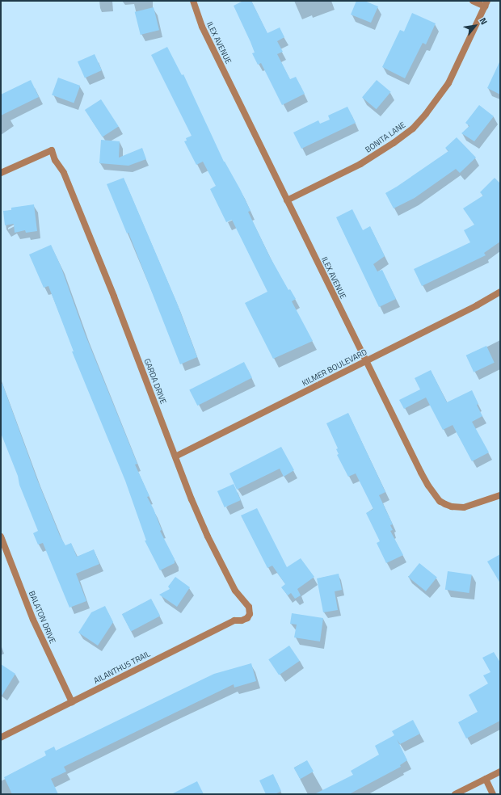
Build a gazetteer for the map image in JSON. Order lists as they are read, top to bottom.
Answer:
{
  "streets": {
    "street": [
      "ILEX AVENUE",
      "BONITA LANE",
      "KILMER BOULEVARD",
      "GARDA DRIVE",
      "BALATON DRIVE",
      "AILANTHUS TRAIL"
    ]
  },
  "crossings": [
    ["ILEX AVENUE", "BONITA LANE"],
    ["ILEX AVENUE", "KILMER BOULEVARD"],
    ["KILMER BOULEVARD", "GARDA DRIVE"],
    ["GARDA DRIVE", "AILANTHUS TRAIL"],
    ["BALATON DRIVE", "AILANTHUS TRAIL"]
  ],
  "north": "top right"
}
